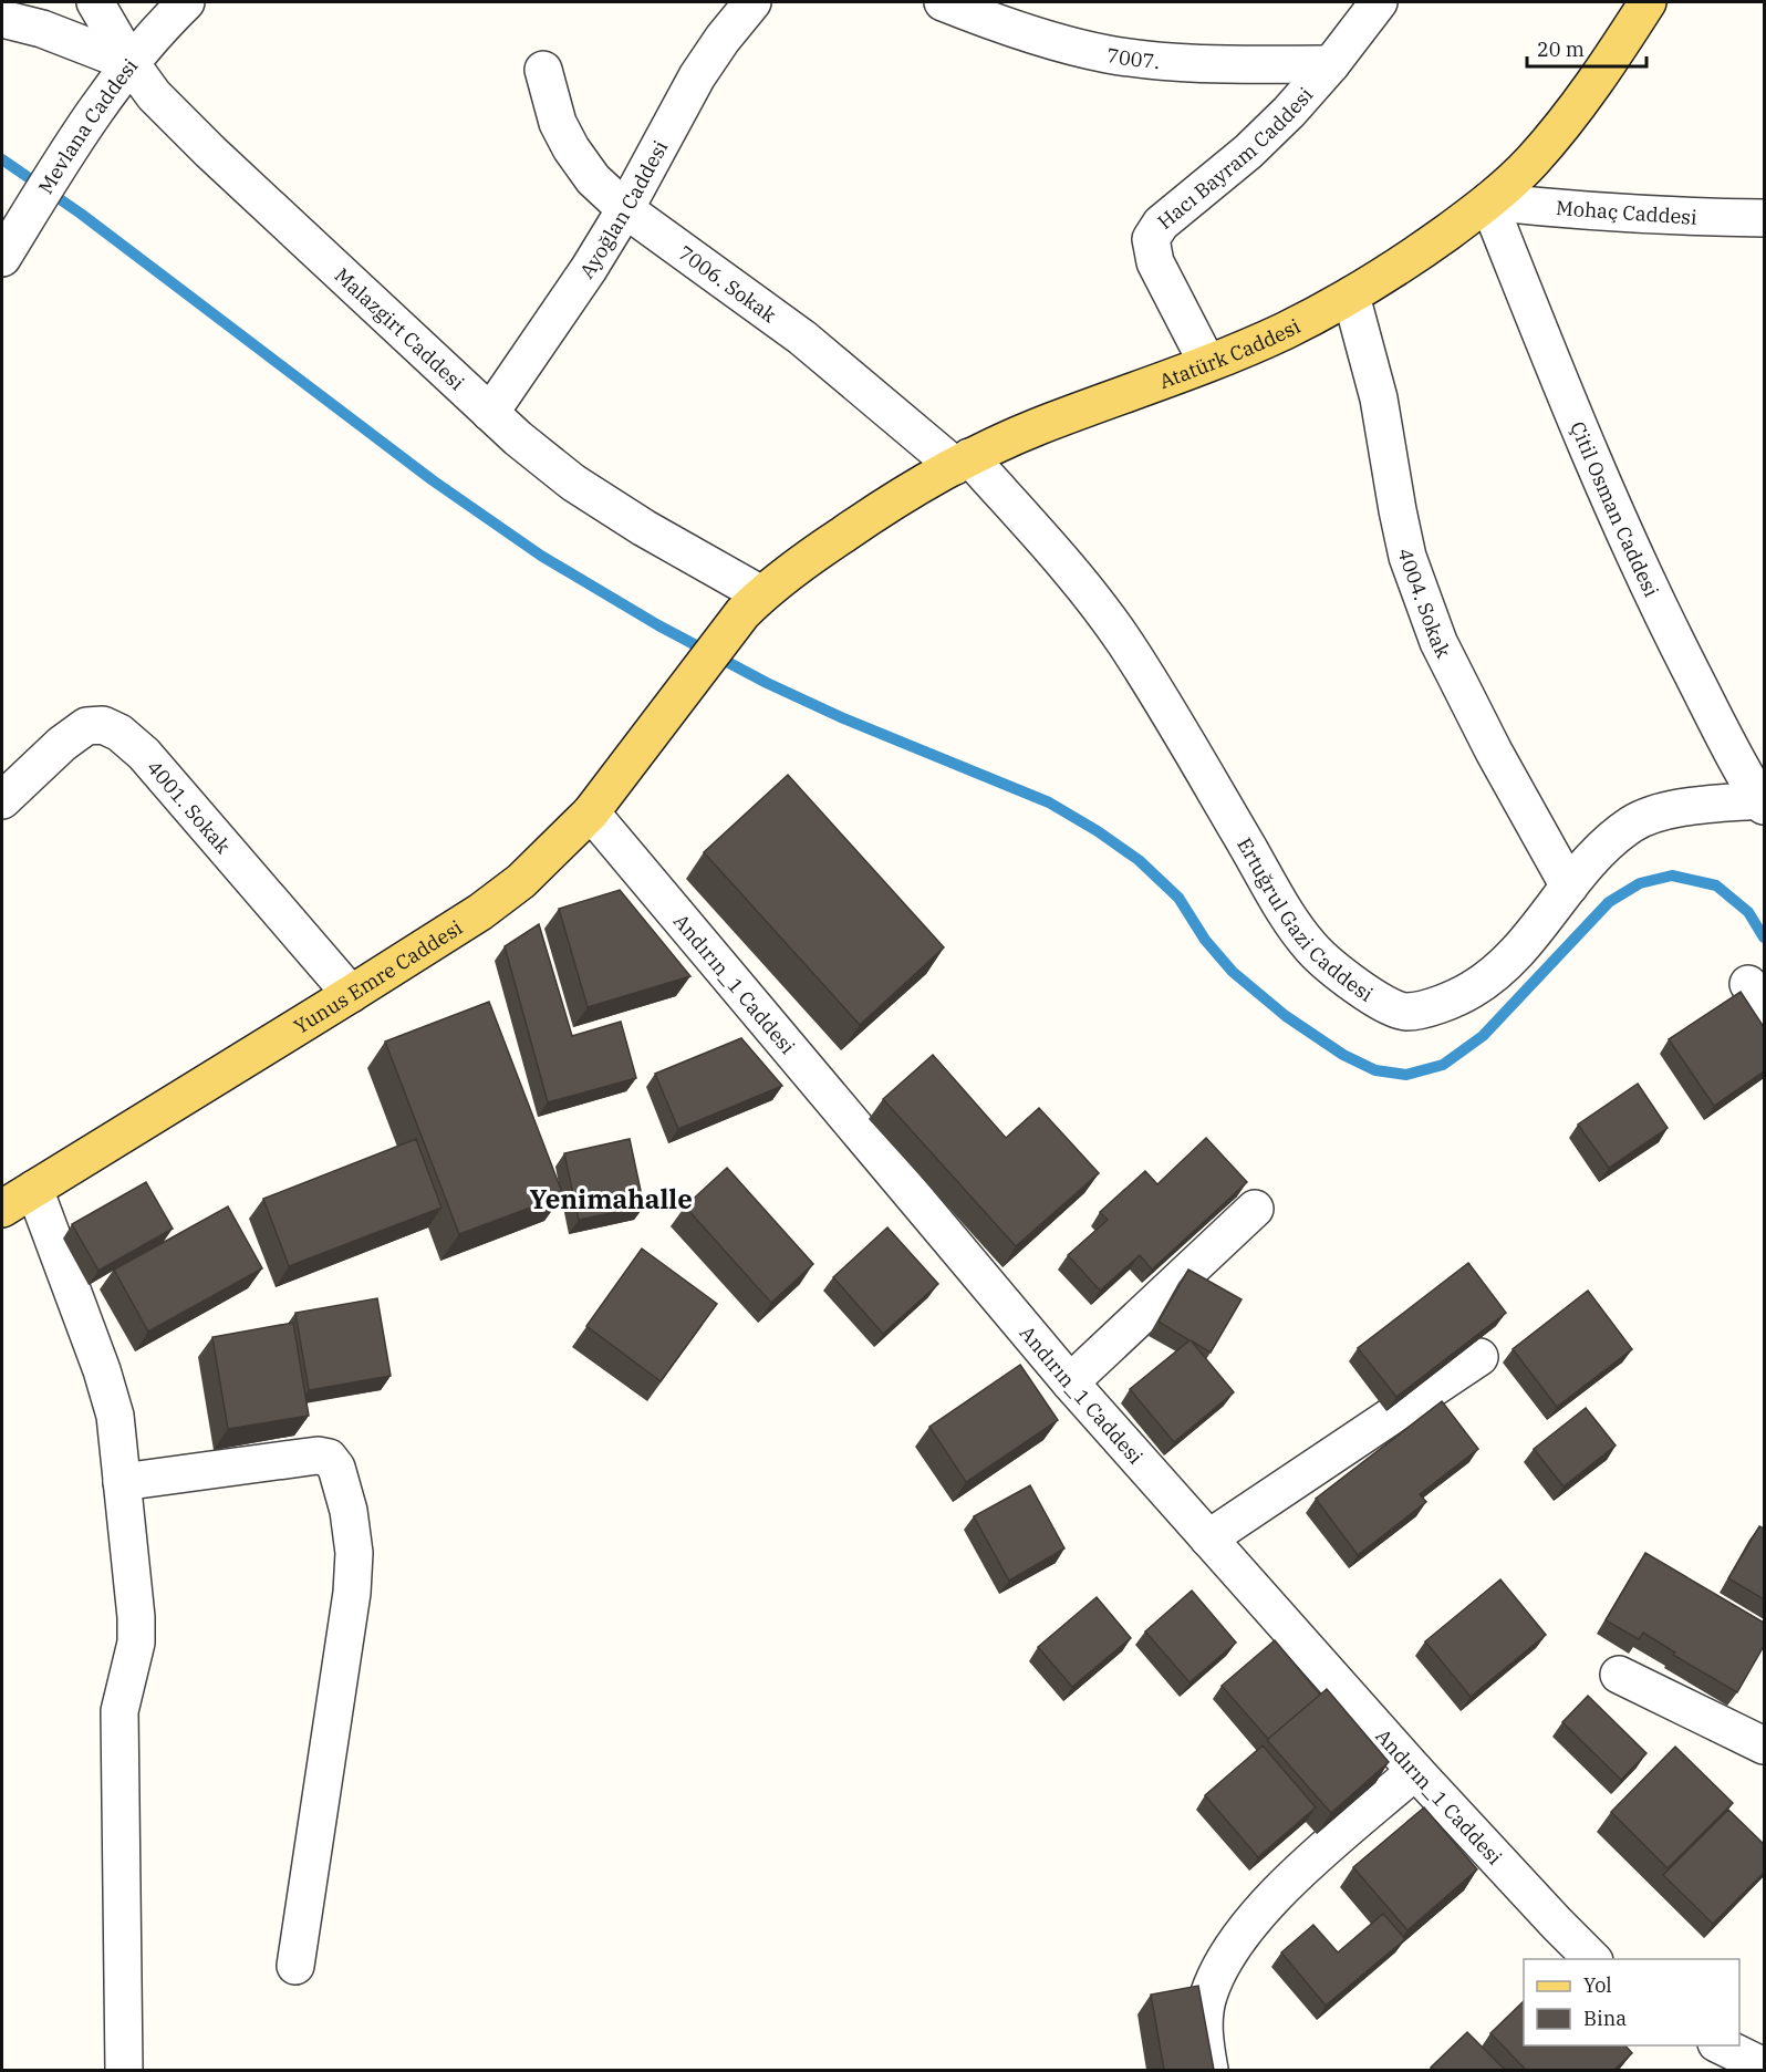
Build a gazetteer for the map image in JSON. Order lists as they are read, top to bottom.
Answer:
{
  "streets": {
    "main road": ["Atatürk Caddesi", "Yunus Emre Caddesi"],
    "street": [
      "7007.",
      "Mevlana Caddesi",
      "Hacı Bayram Caddesi",
      "Ayoğlan Caddesi",
      "Mohaç Caddesi",
      "7006. Sokak",
      "Malazgirt Caddesi",
      "Çitil Osman Caddesi",
      "4004. Sokak",
      "4001. Sokak",
      "Ertuğrul Gazi Caddesi",
      "Andırın_1 Caddesi"
    ]
  },
  "crossings": [
    ["7007.", "Hacı Bayram Caddesi"],
    ["Mevlana Caddesi", "Malazgirt Caddesi"],
    ["Hacı Bayram Caddesi", "Atatürk Caddesi"],
    ["Ayoğlan Caddesi", "7006. Sokak"],
    ["Ayoğlan Caddesi", "Malazgirt Caddesi"],
    ["Mohaç Caddesi", "Atatürk Caddesi"],
    ["Mohaç Caddesi", "Çitil Osman Caddesi"],
    ["7006. Sokak", "Atatürk Caddesi"],
    ["7006. Sokak", "Ertuğrul Gazi Caddesi"],
    ["Malazgirt Caddesi", "Atatürk Caddesi"],
    ["Atatürk Caddesi", "Çitil Osman Caddesi"],
    ["Atatürk Caddesi", "4004. Sokak"],
    ["Atatürk Caddesi", "Ertuğrul Gazi Caddesi"],
    ["Atatürk Caddesi", "Yunus Emre Caddesi"],
    ["Çitil Osman Caddesi", "Ertuğrul Gazi Caddesi"],
    ["4004. Sokak", "Ertuğrul Gazi Caddesi"],
    ["4001. Sokak", "Yunus Emre Caddesi"],
    ["Yunus Emre Caddesi", "Andırın_1 Caddesi"]
  ],
  "districts": ["Yenimahalle"],
  "legend": ["Yol", "Bina"],
  "scale_bar": "20 m"
}
